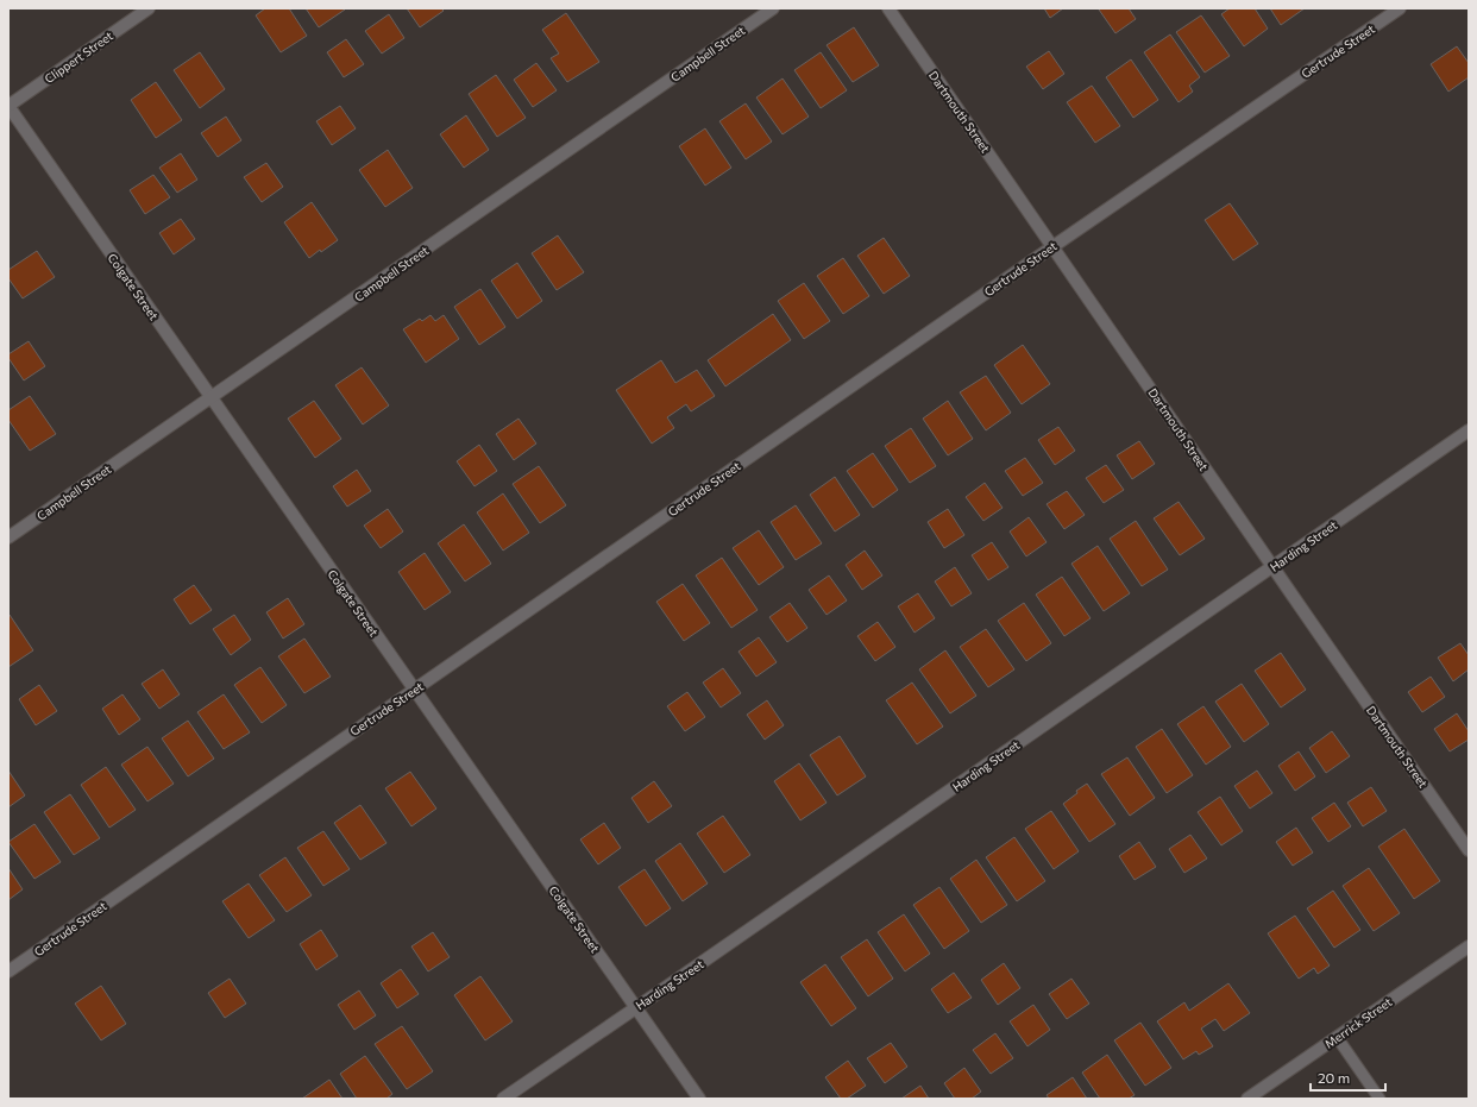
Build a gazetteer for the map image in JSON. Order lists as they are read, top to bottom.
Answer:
{
  "streets": {
    "street": [
      "Gertrude Street",
      "Campbell Street",
      "Clippert Street",
      "Dartmouth Street",
      "Colgate Street",
      "Harding Street",
      "Merrick Street"
    ]
  },
  "crossings": [
    ["Gertrude Street", "Dartmouth Street"],
    ["Gertrude Street", "Colgate Street"],
    ["Campbell Street", "Colgate Street"],
    ["Clippert Street", "Colgate Street"],
    ["Dartmouth Street", "Harding Street"],
    ["Colgate Street", "Harding Street"]
  ],
  "scale_bar": "20 m"
}
